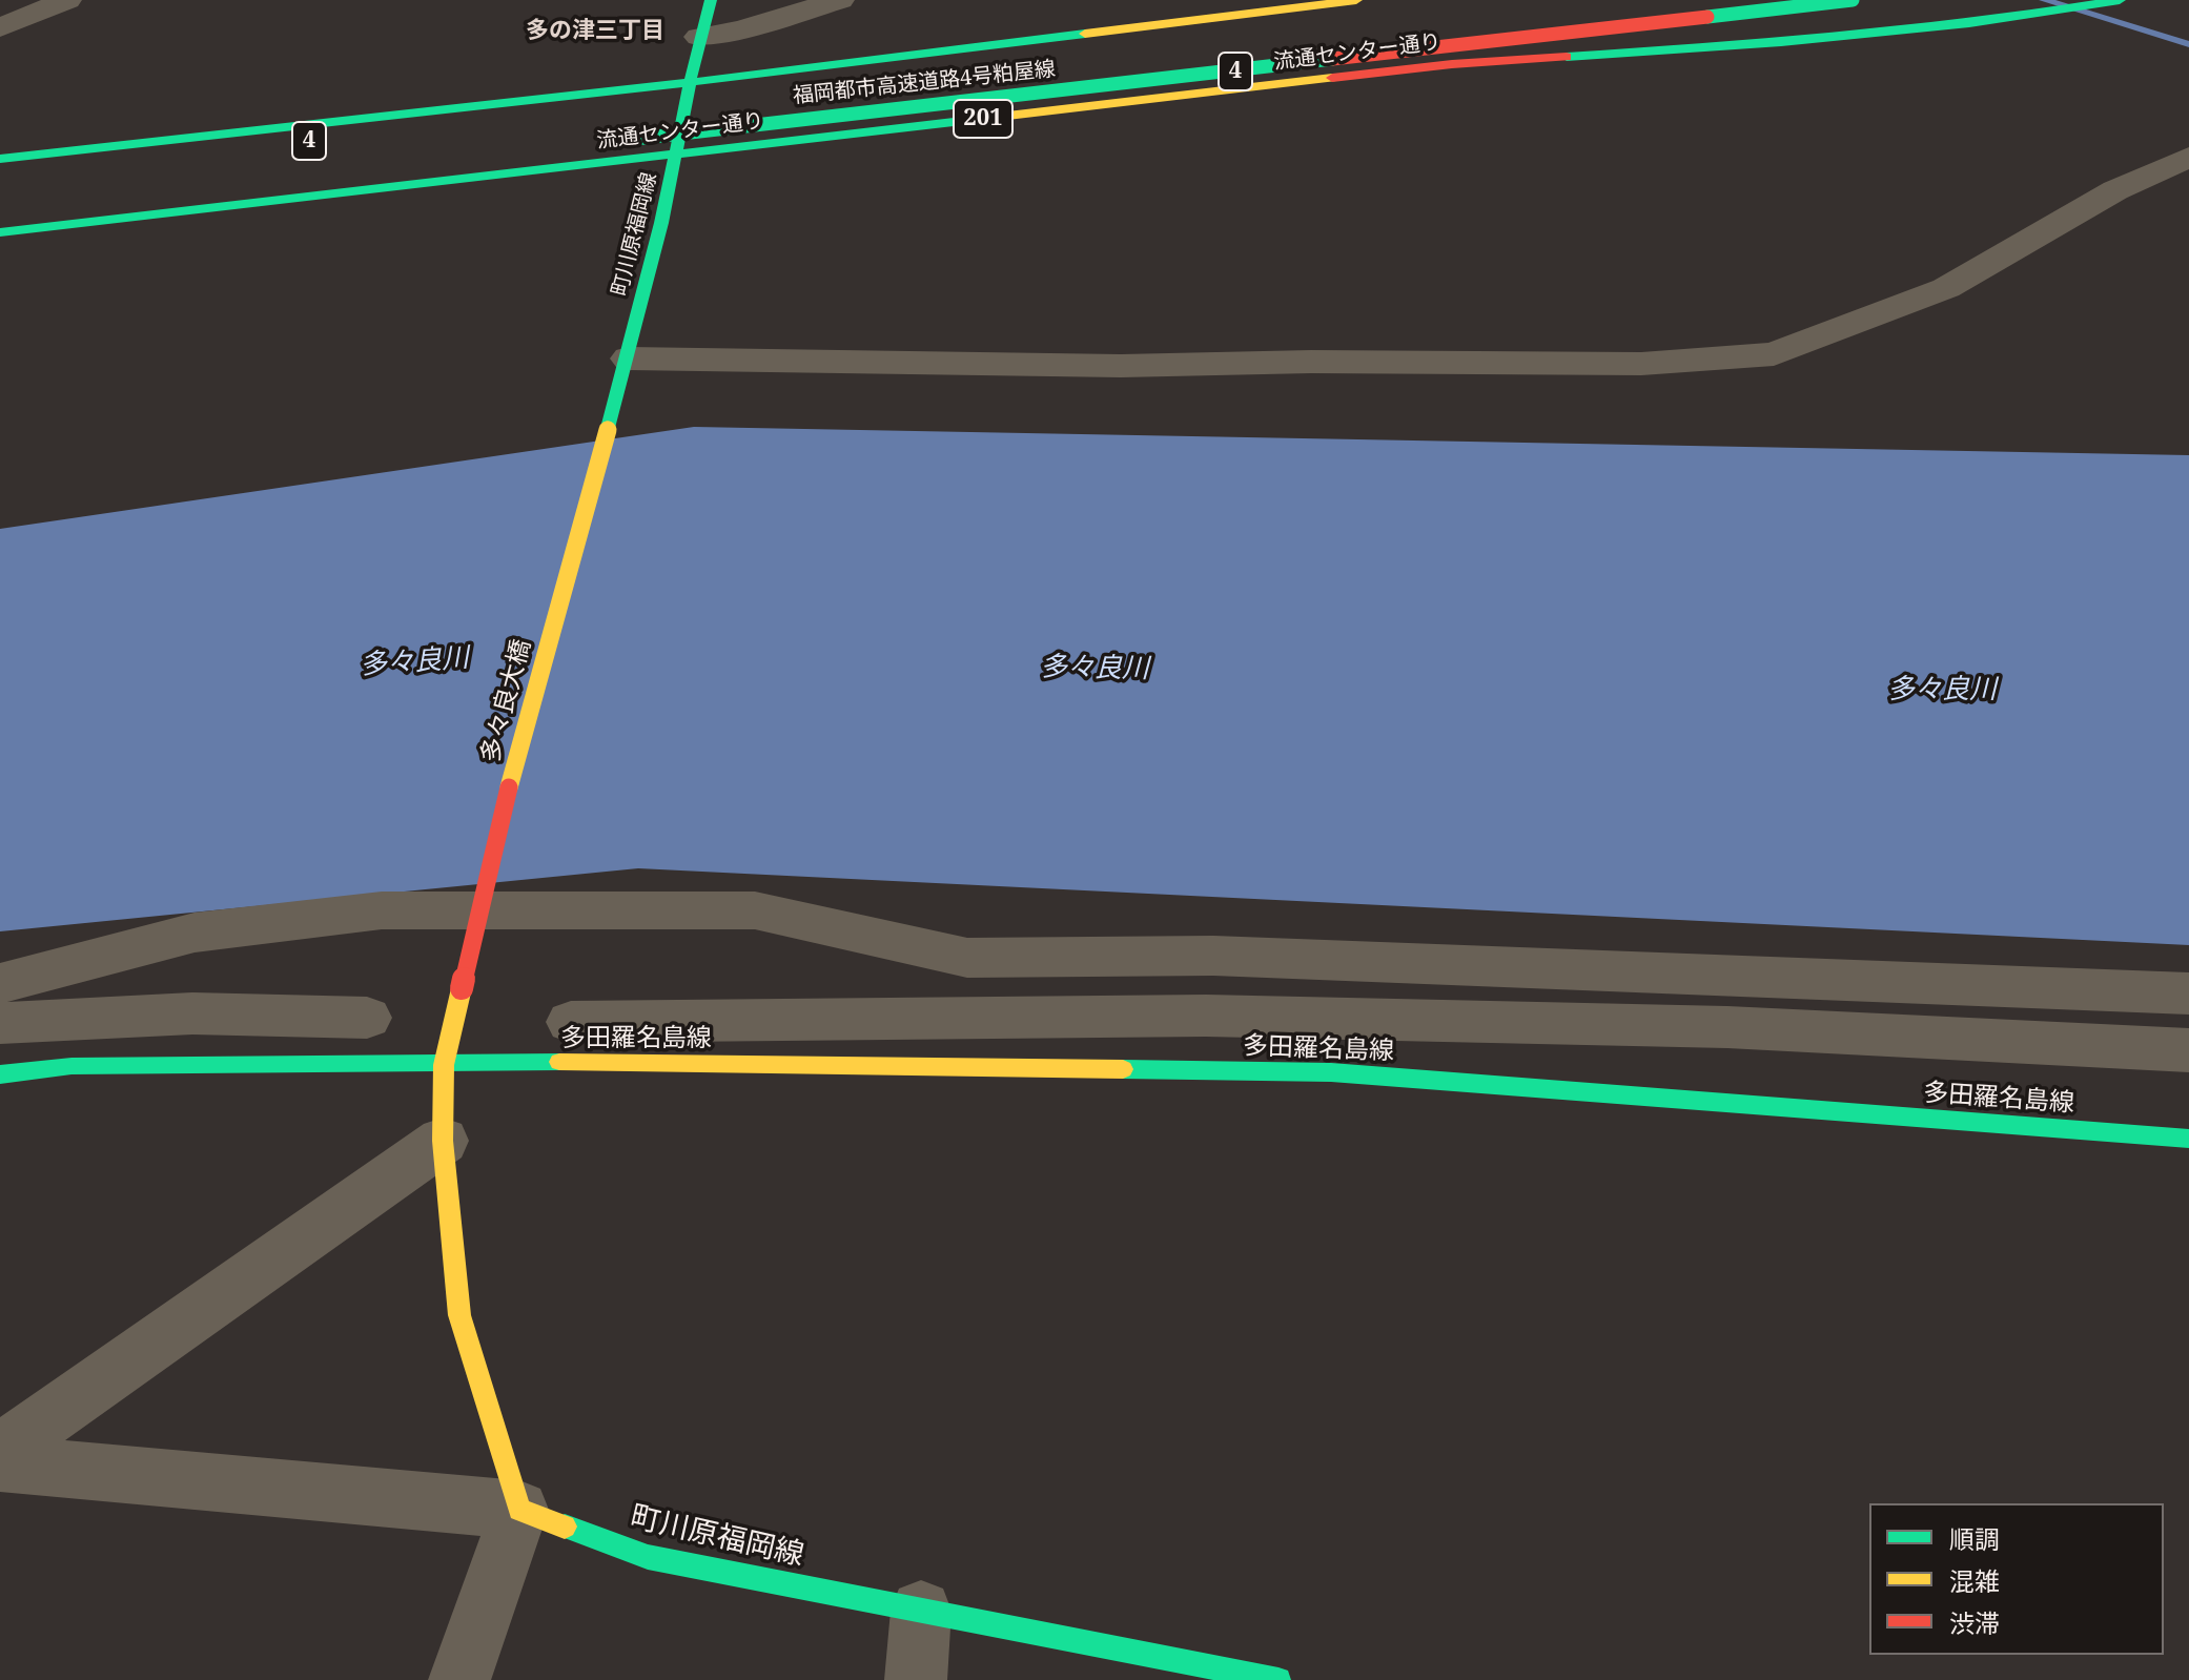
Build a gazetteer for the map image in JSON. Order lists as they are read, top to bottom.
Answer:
{
  "streets": {
    "main road": [
      "流通センター通り",
      "4",
      "福岡都市高速道路4号粕屋線",
      "201",
      "町川原福岡線",
      "多々良大橋",
      "多田羅名島線"
    ]
  },
  "crossings": [
    ["流通センター通り", "町川原福岡線"],
    ["町川原福岡線", "多々良大橋"],
    ["多々良大橋", "多田羅名島線"]
  ],
  "districts": ["多の津三丁目"],
  "water": ["多々良川"],
  "legend": ["順調", "混雑", "渋滞"]
}
